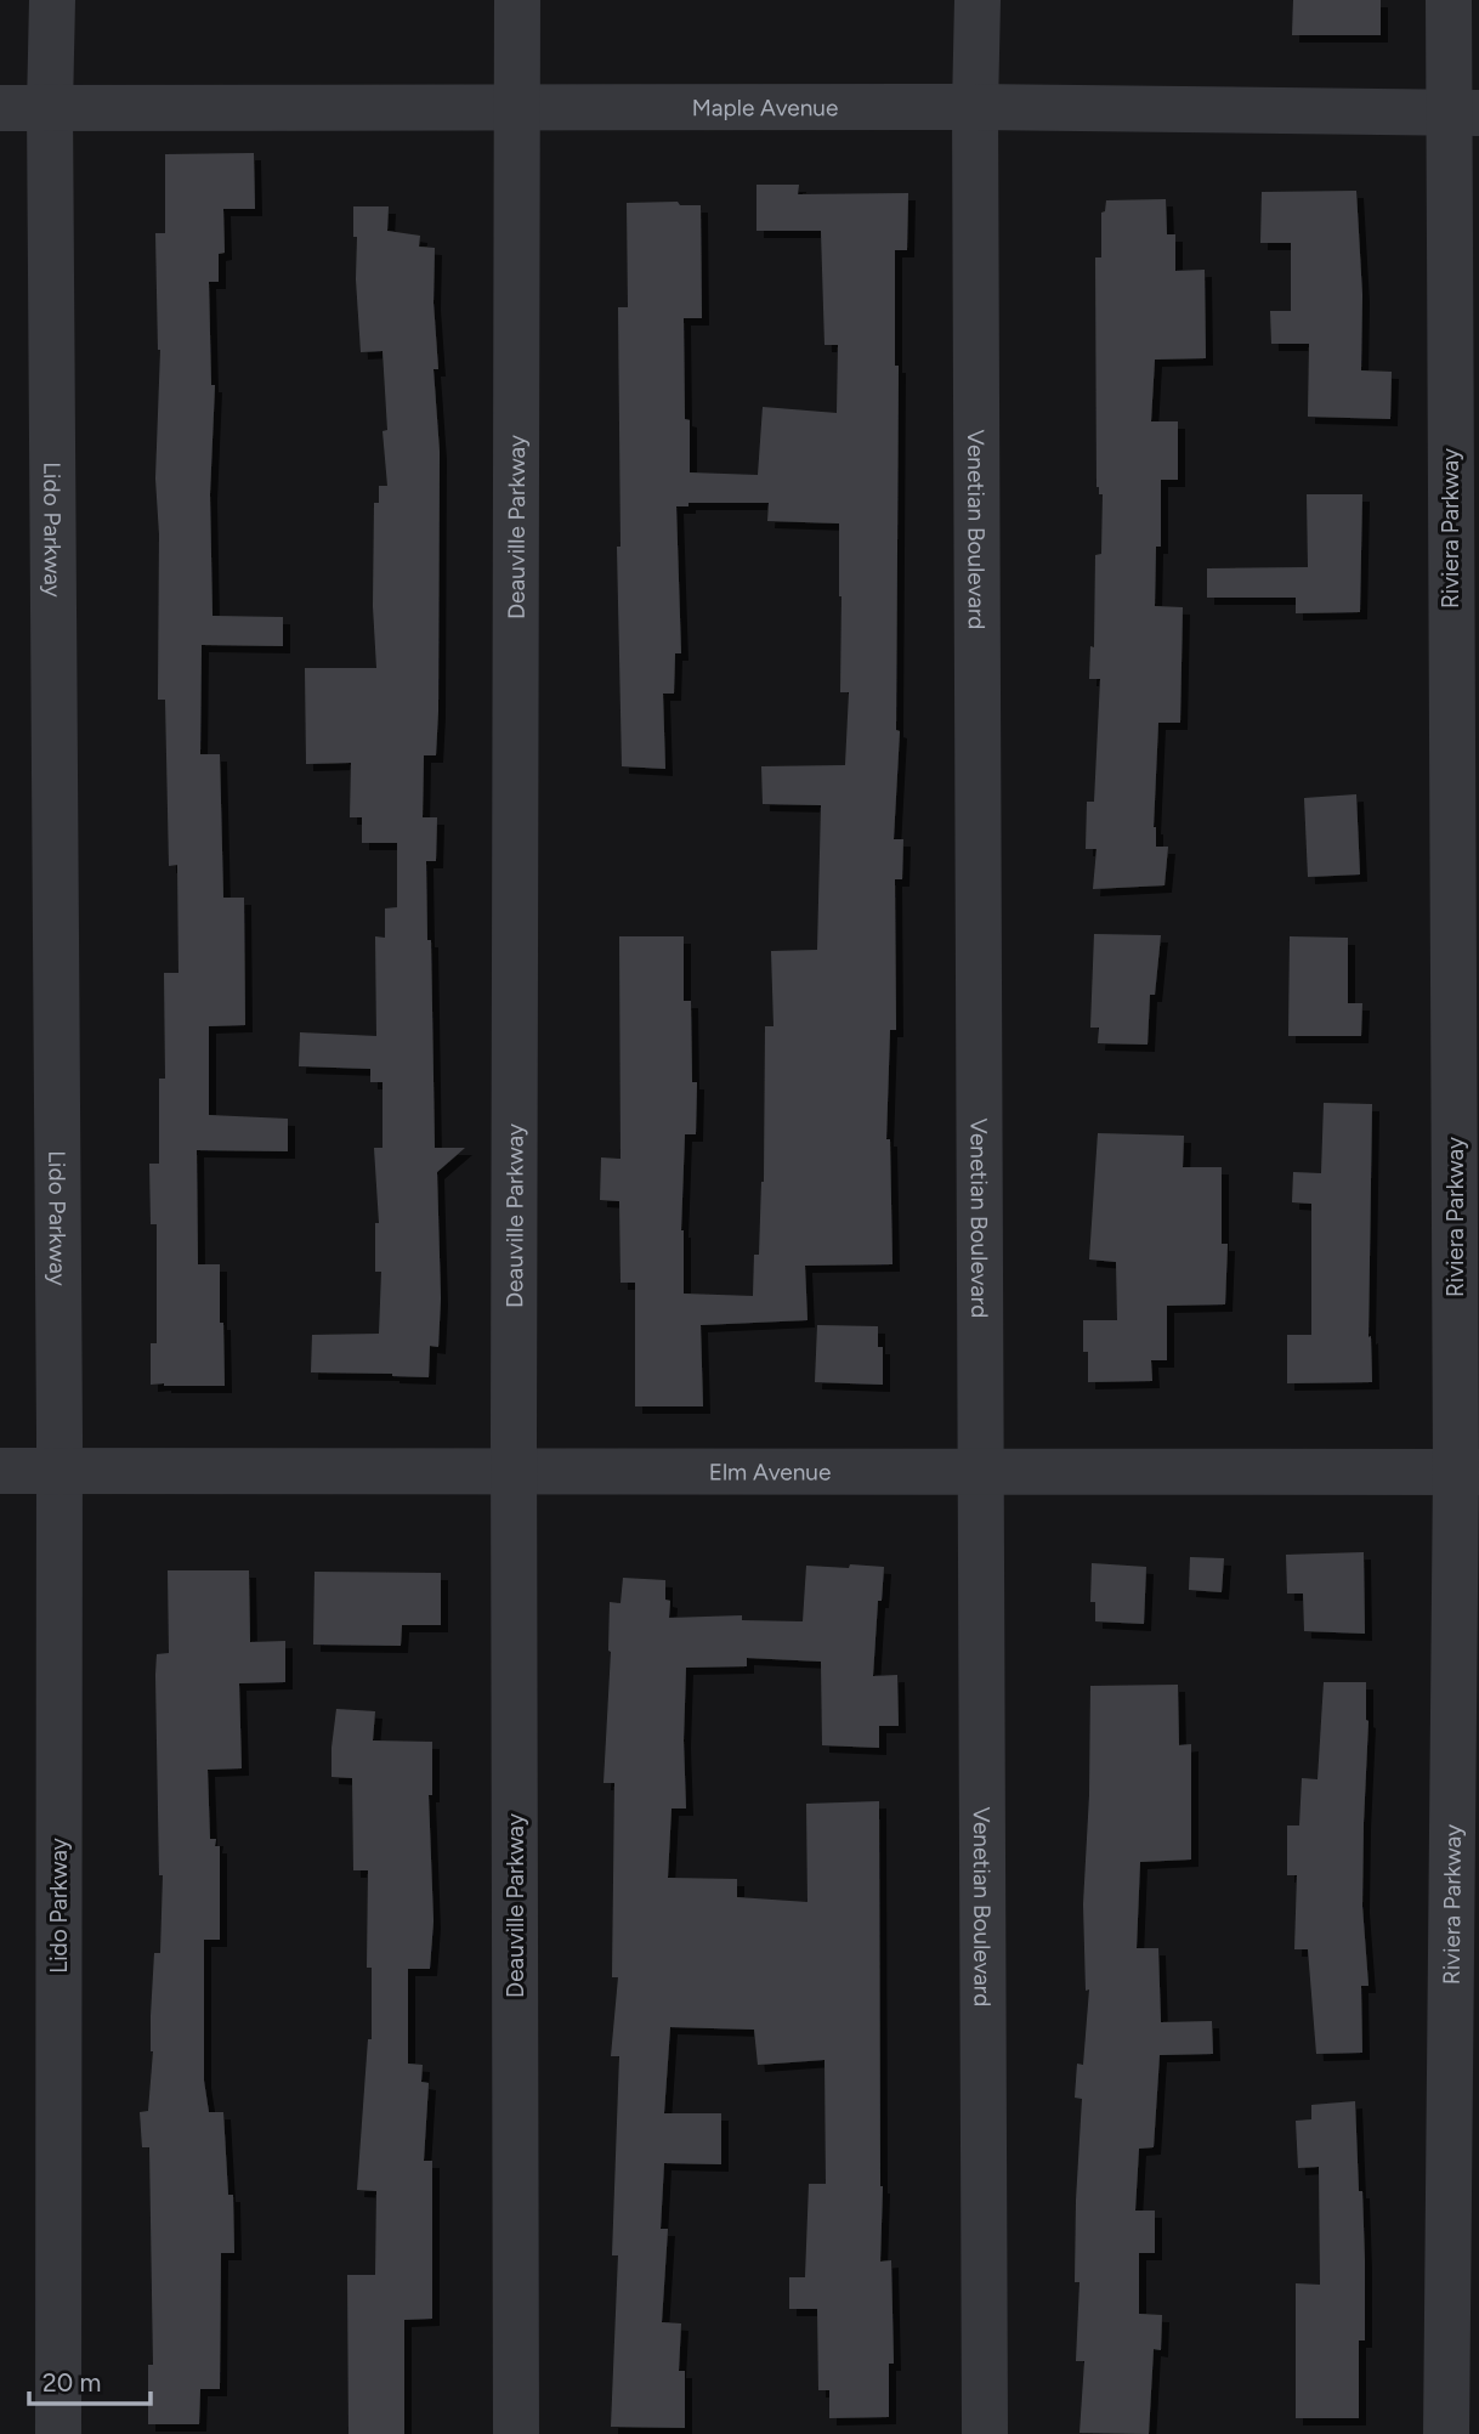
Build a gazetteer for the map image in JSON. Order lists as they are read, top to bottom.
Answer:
{
  "streets": {
    "street": [
      "Maple Avenue",
      "Lido Parkway",
      "Deauville Parkway",
      "Venetian Boulevard",
      "Riviera Parkway",
      "Elm Avenue"
    ]
  },
  "crossings": [
    ["Maple Avenue", "Lido Parkway"],
    ["Maple Avenue", "Deauville Parkway"],
    ["Maple Avenue", "Venetian Boulevard"],
    ["Maple Avenue", "Riviera Parkway"],
    ["Lido Parkway", "Elm Avenue"],
    ["Deauville Parkway", "Elm Avenue"],
    ["Venetian Boulevard", "Elm Avenue"],
    ["Riviera Parkway", "Elm Avenue"]
  ],
  "scale_bar": "20 m"
}
